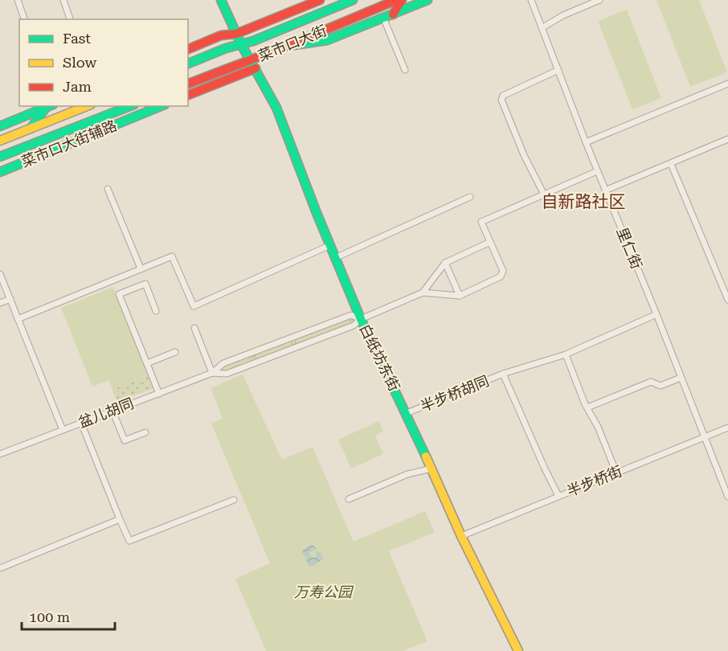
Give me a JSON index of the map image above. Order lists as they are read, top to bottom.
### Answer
{
  "streets": {
    "street": [
      "菜市口大街",
      "菜市口大街辅路",
      "里仁街",
      "白纸坊东街",
      "半步桥胡同",
      "盆儿胡同",
      "半步桥街"
    ]
  },
  "crossings": [
    ["菜市口大街", "白纸坊东街"],
    ["里仁街", "半步桥胡同"],
    ["里仁街", "半步桥街"],
    ["白纸坊东街", "半步桥胡同"],
    ["白纸坊东街", "盆儿胡同"],
    ["白纸坊东街", "半步桥街"]
  ],
  "districts": ["自新路社区"],
  "parks": ["万寿公园"],
  "legend": ["Fast", "Slow", "Jam"],
  "scale_bar": "100 m"
}
